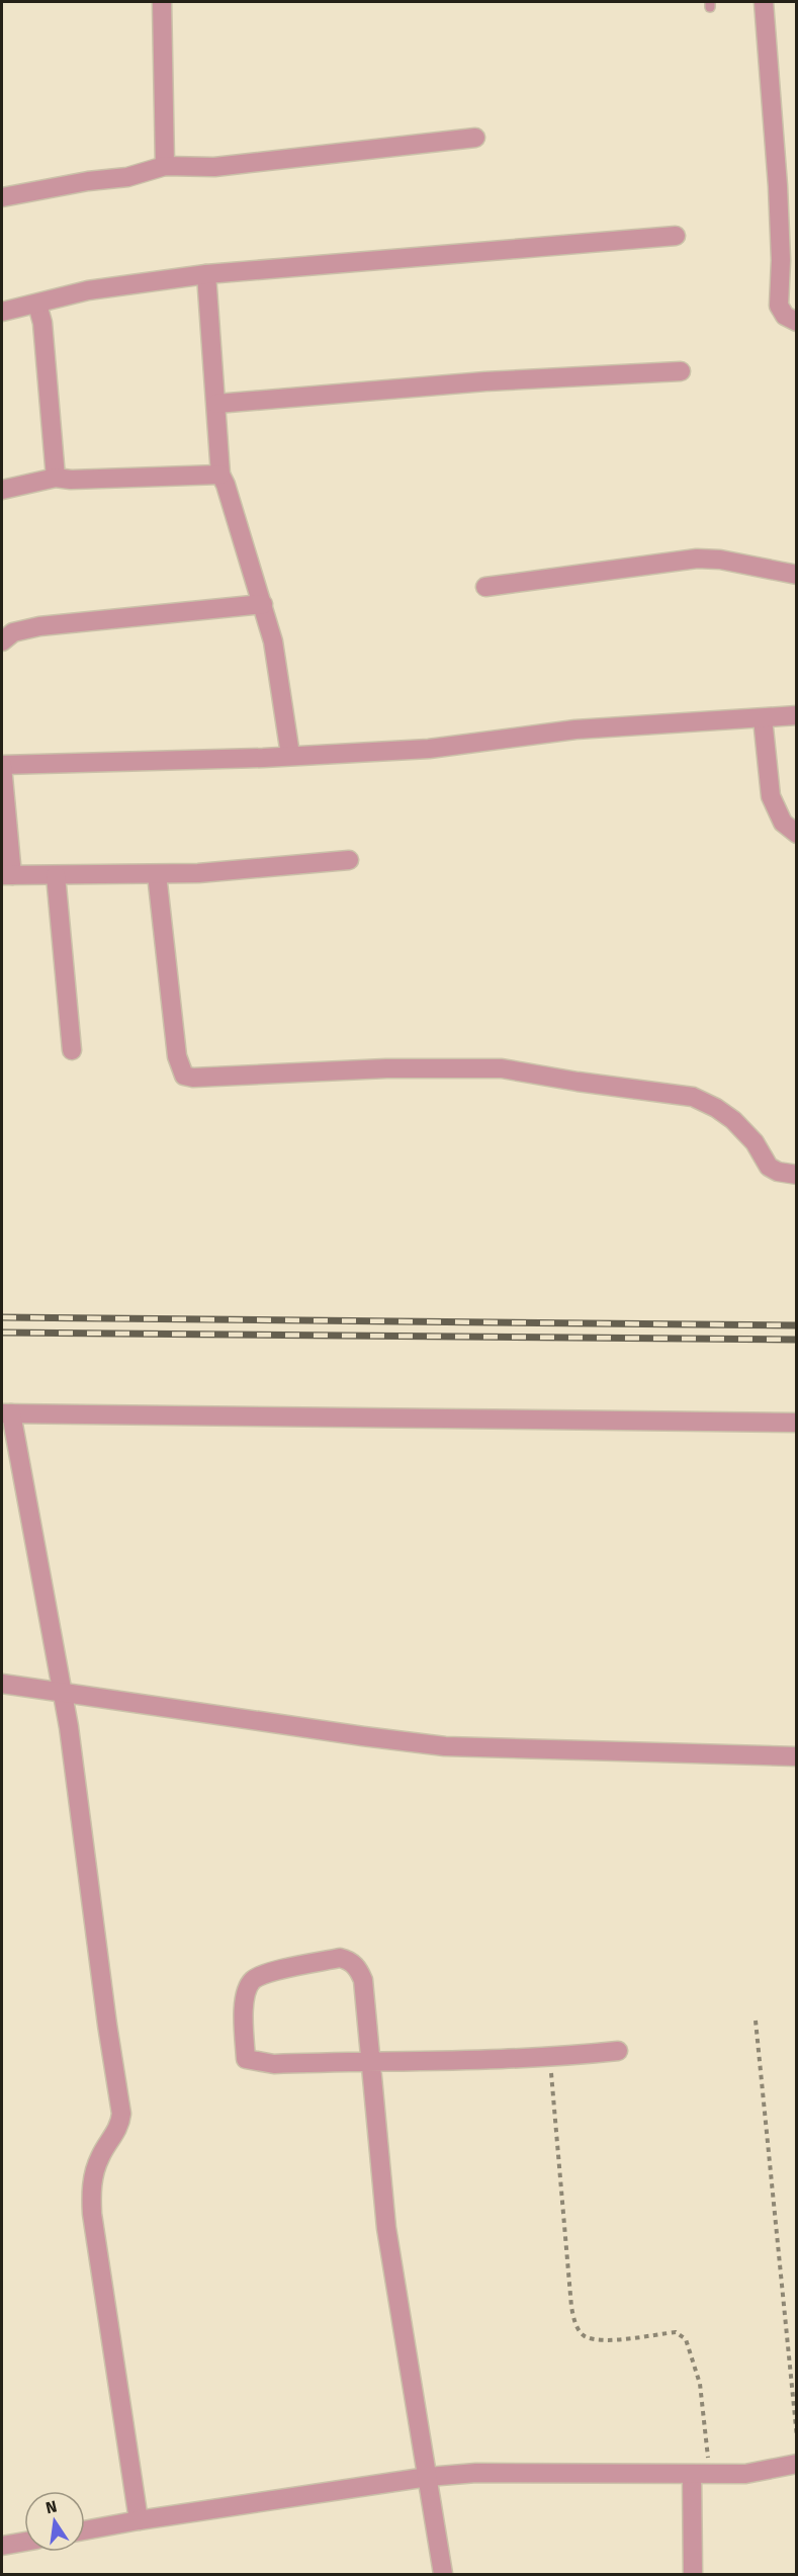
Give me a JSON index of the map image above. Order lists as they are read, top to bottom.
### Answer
{
  "north": "top"
}
